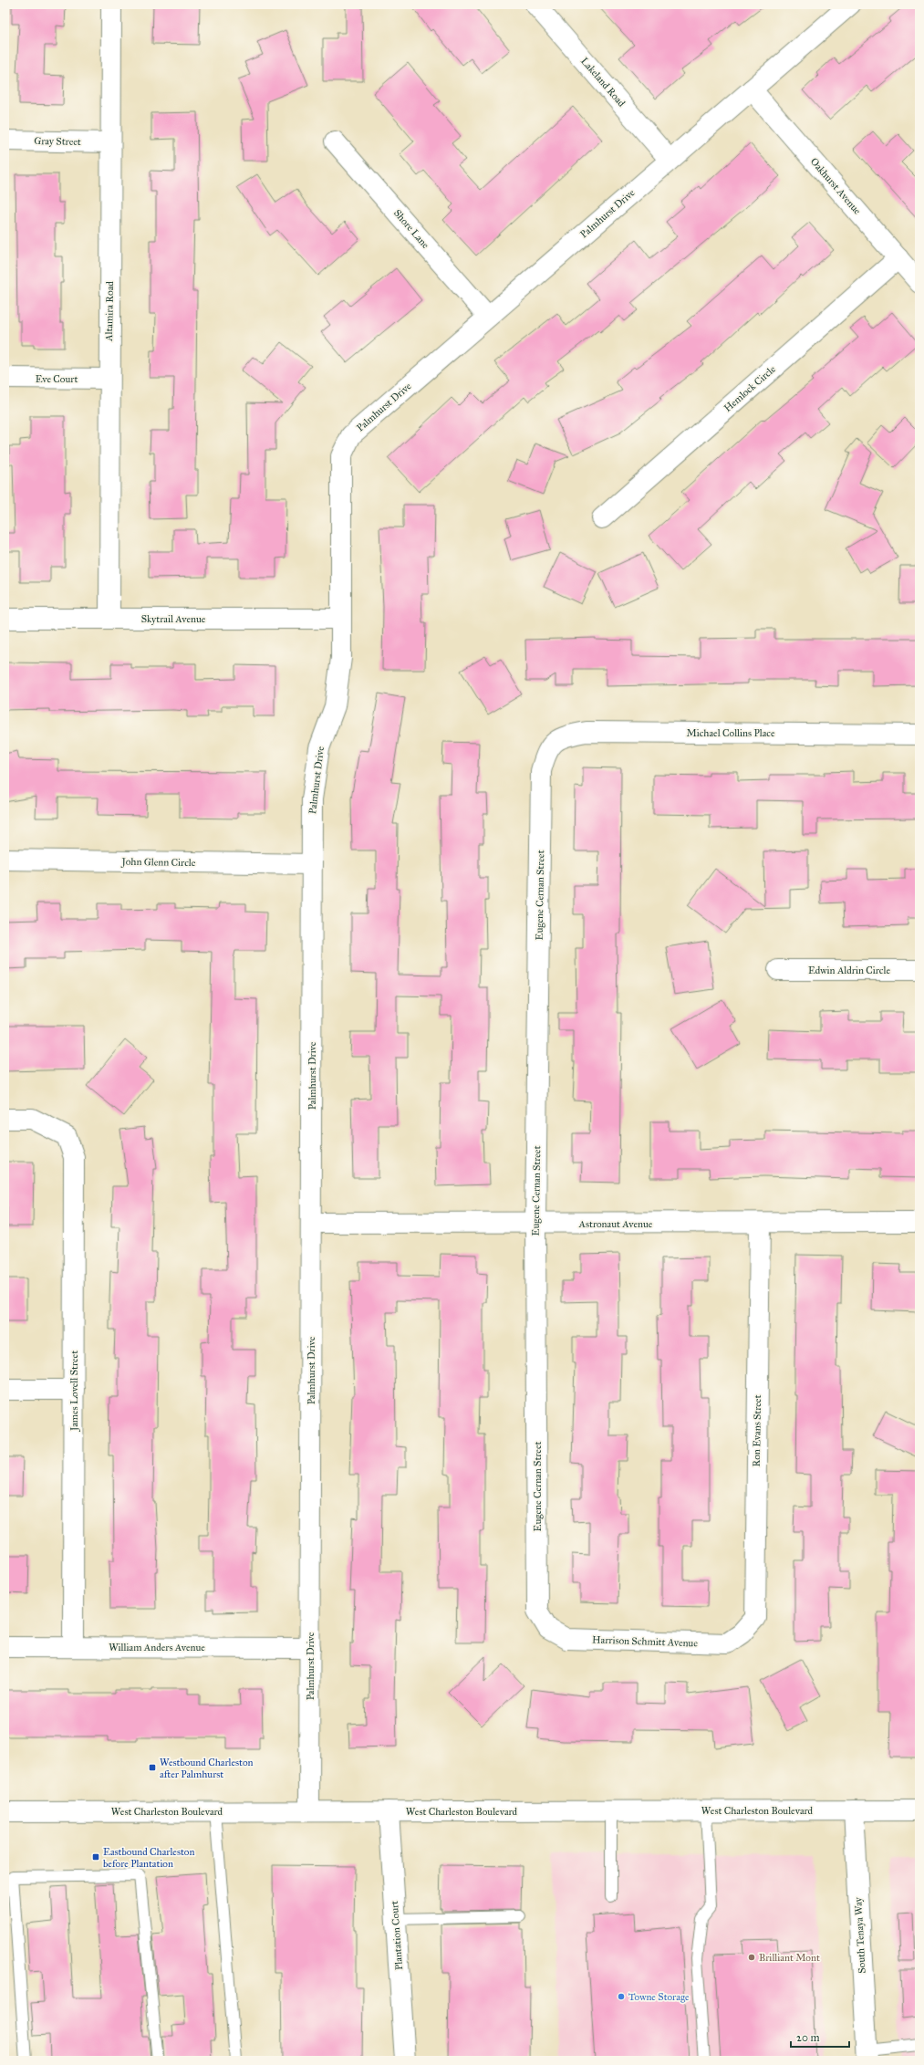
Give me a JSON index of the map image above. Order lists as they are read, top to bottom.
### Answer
{
  "streets": {
    "street": [
      "Lakeland Road",
      "Gray Street",
      "Oakhurst Avenue",
      "Palmhurst Drive",
      "Shore Lane",
      "Altamira Road",
      "Eve Court",
      "Hemlock Circle",
      "Skytrail Avenue",
      "Michael Collins Place",
      "John Glenn Circle",
      "Eugene Cernan Street",
      "Edwin Aldrin Circle",
      "Astronaut Avenue",
      "James Lovell Street",
      "Ron Evans Street",
      "Harrison Schmitt Avenue",
      "William Anders Avenue",
      "West Charleston Boulevard",
      "Plantation Court",
      "South Tenaya Way"
    ]
  },
  "crossings": [
    ["Lakeland Road", "Palmhurst Drive"],
    ["Gray Street", "Altamira Road"],
    ["Oakhurst Avenue", "Palmhurst Drive"],
    ["Oakhurst Avenue", "Hemlock Circle"],
    ["Palmhurst Drive", "Shore Lane"],
    ["Palmhurst Drive", "Skytrail Avenue"],
    ["Palmhurst Drive", "John Glenn Circle"],
    ["Palmhurst Drive", "Astronaut Avenue"],
    ["Palmhurst Drive", "William Anders Avenue"],
    ["Palmhurst Drive", "West Charleston Boulevard"],
    ["Altamira Road", "Eve Court"],
    ["Altamira Road", "Skytrail Avenue"],
    ["Michael Collins Place", "Eugene Cernan Street"],
    ["Eugene Cernan Street", "Astronaut Avenue"],
    ["Eugene Cernan Street", "Harrison Schmitt Avenue"],
    ["Astronaut Avenue", "Ron Evans Street"],
    ["James Lovell Street", "William Anders Avenue"],
    ["Ron Evans Street", "Harrison Schmitt Avenue"],
    ["West Charleston Boulevard", "Plantation Court"],
    ["West Charleston Boulevard", "South Tenaya Way"]
  ],
  "places": {
    "transit": ["Westbound Charleston after Palmhurst", "Eastbound Charleston before Plantation"],
    "other": ["Brilliant Mont", "Towne Storage"]
  },
  "scale_bar": "20 m"
}
